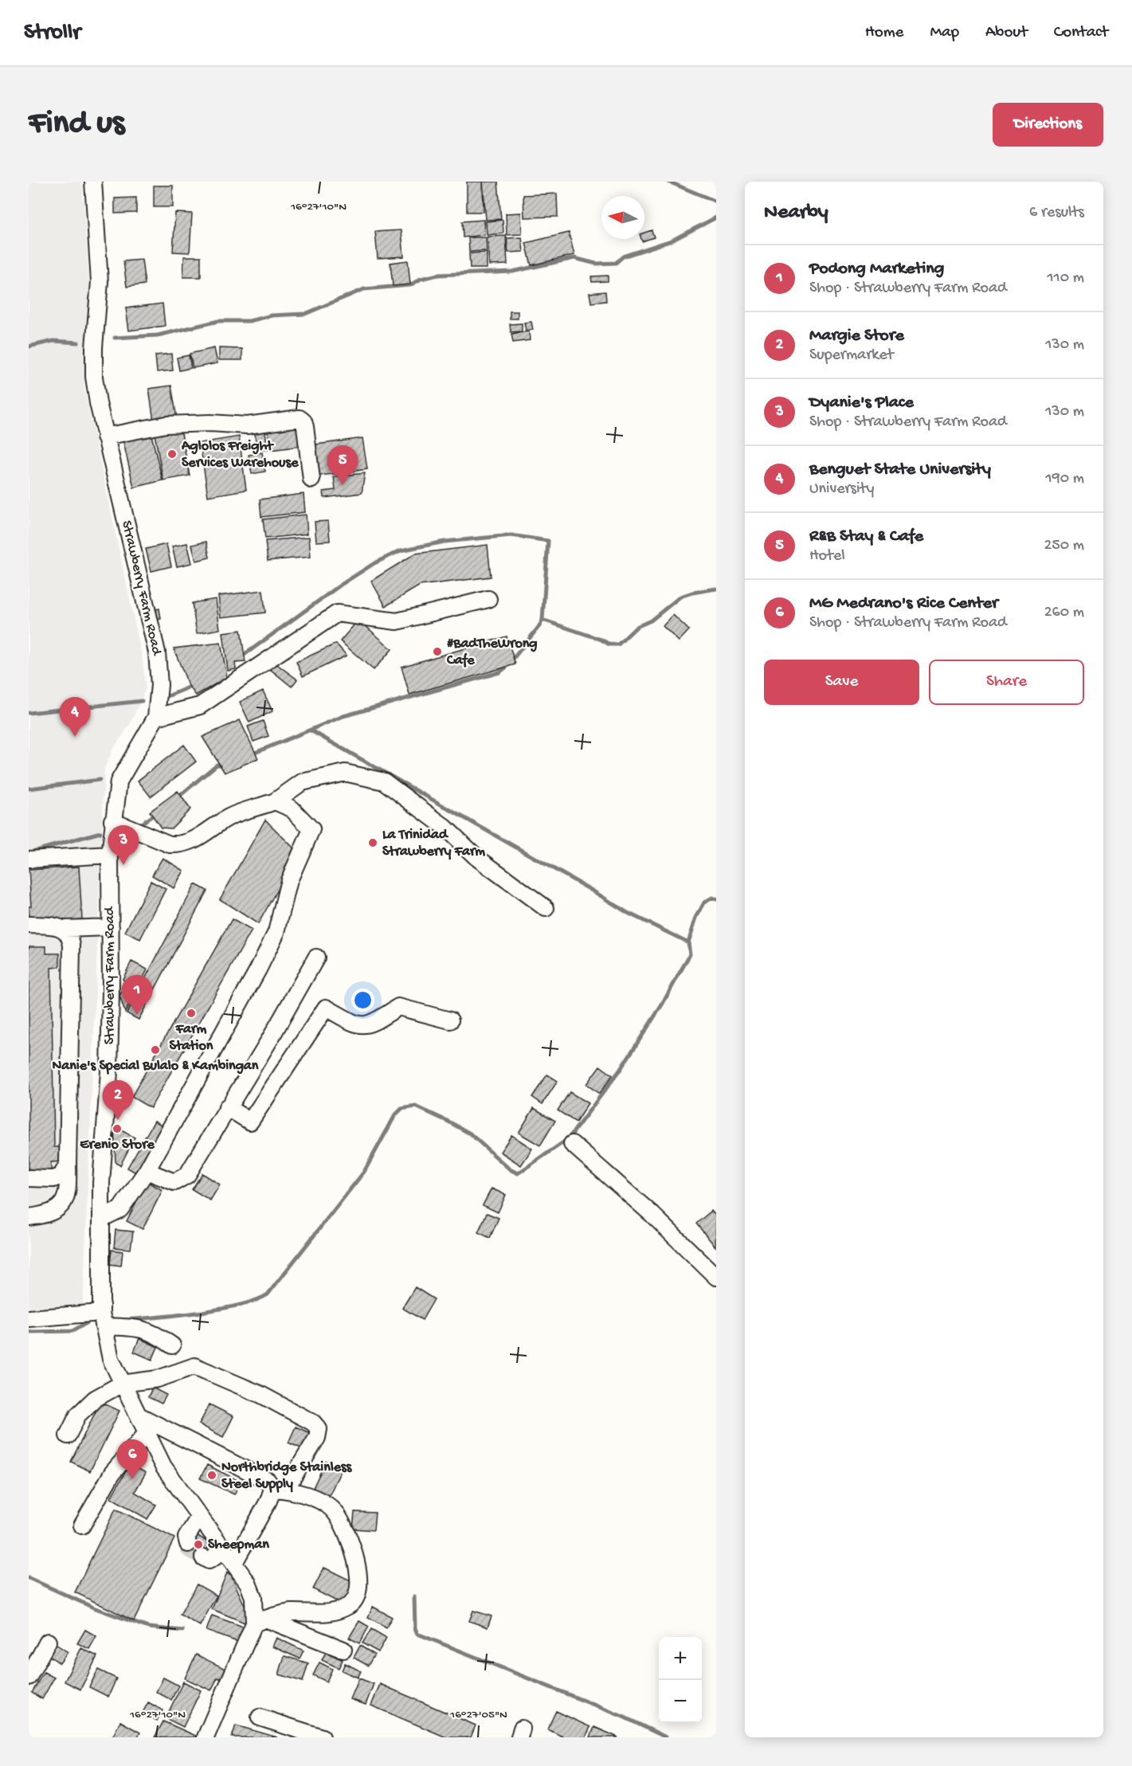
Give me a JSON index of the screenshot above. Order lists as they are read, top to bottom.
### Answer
{
  "streets": {
    "street": ["Strawberry Farm Road"]
  },
  "places": [
    "Aglolos Freight Services Warehouse",
    "#BadTheWrong Cafe",
    "La Trinidad Strawberry Farm",
    "Farm Station",
    "Nanie's Special Bulalo & Kambingan",
    "Erenio Store",
    "Northbridge Stainless Steel Supply",
    "Sheepman"
  ],
  "north": "left",
  "page": {
    "header": "Strollr",
    "nav": [
      "Home",
      "Map",
      "About",
      "Contact"
    ],
    "buttons": [
      "Directions",
      ["Save", "Share"]
    ],
    "title": "Find us",
    "heading": ["Nearby", "6 results"],
    "list": [
      {
        "mark": "1",
        "name": "Podong Marketing",
        "note": "Shop · Strawberry Farm Road",
        "value": "110 m"
      },
      {
        "mark": "2",
        "name": "Margie Store",
        "note": "Supermarket",
        "value": "130 m"
      },
      {
        "mark": "3",
        "name": "Dyanie's Place",
        "note": "Shop · Strawberry Farm Road",
        "value": "130 m"
      },
      {
        "mark": "4",
        "name": "Benguet State University",
        "note": "University",
        "value": "190 m"
      },
      {
        "mark": "5",
        "name": "R&B Stay & Cafe",
        "note": "Hotel",
        "value": "250 m"
      },
      {
        "mark": "6",
        "name": "MG Medrano's Rice Center",
        "note": "Shop · Strawberry Farm Road",
        "value": "260 m"
      }
    ],
    "pins": [
      "5",
      "4",
      "3",
      "1",
      "2",
      "6"
    ],
    "map_buttons": ["+", "−"]
  },
  "coordinates": ["16°27'10\"N", "16°27'05\"N"]
}
